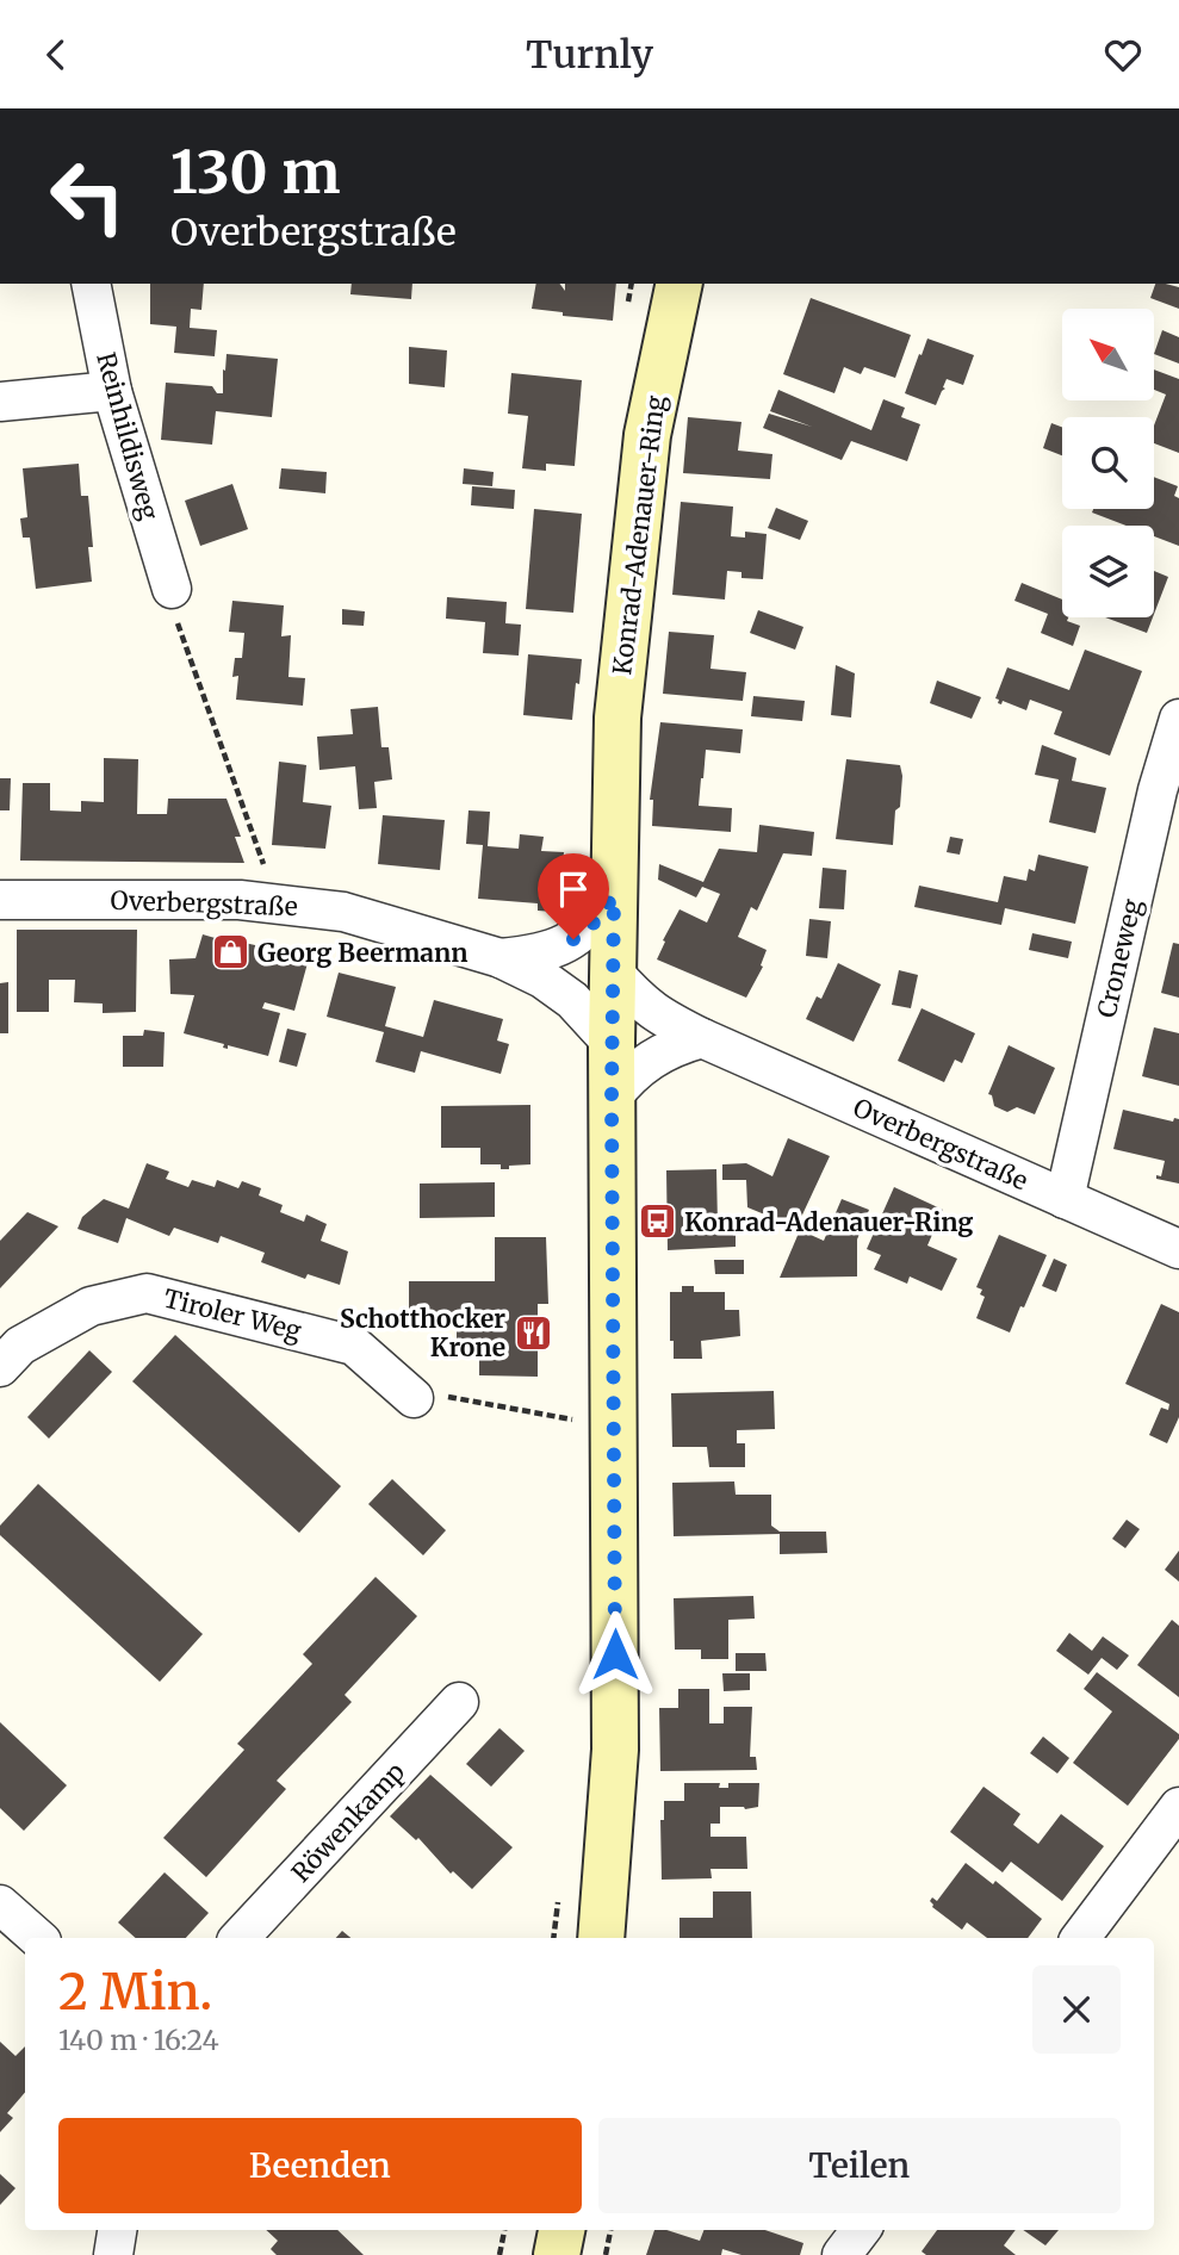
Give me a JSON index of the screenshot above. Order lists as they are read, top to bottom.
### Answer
{
  "streets": {
    "main road": ["Konrad-Adenauer-Ring"],
    "street": [
      "Reinhildisweg",
      "Overbergstraße",
      "Croneweg",
      "Tiroler Weg",
      "Röwenkamp"
    ]
  },
  "crossings": [
    ["Konrad-Adenauer-Ring", "Overbergstraße"],
    ["Overbergstraße", "Croneweg"]
  ],
  "places": {
    "shop": ["Georg Beermann"],
    "bus stop": ["Konrad-Adenauer-Ring"],
    "restaurant": ["Schotthocker Krone"]
  },
  "north": "top left",
  "page": {
    "header": "Turnly",
    "turn": ["130 m", "Overbergstraße"],
    "heading": ["2 Min.", "140 m · 16:24"],
    "buttons": ["Beenden", "Teilen"]
  }
}
